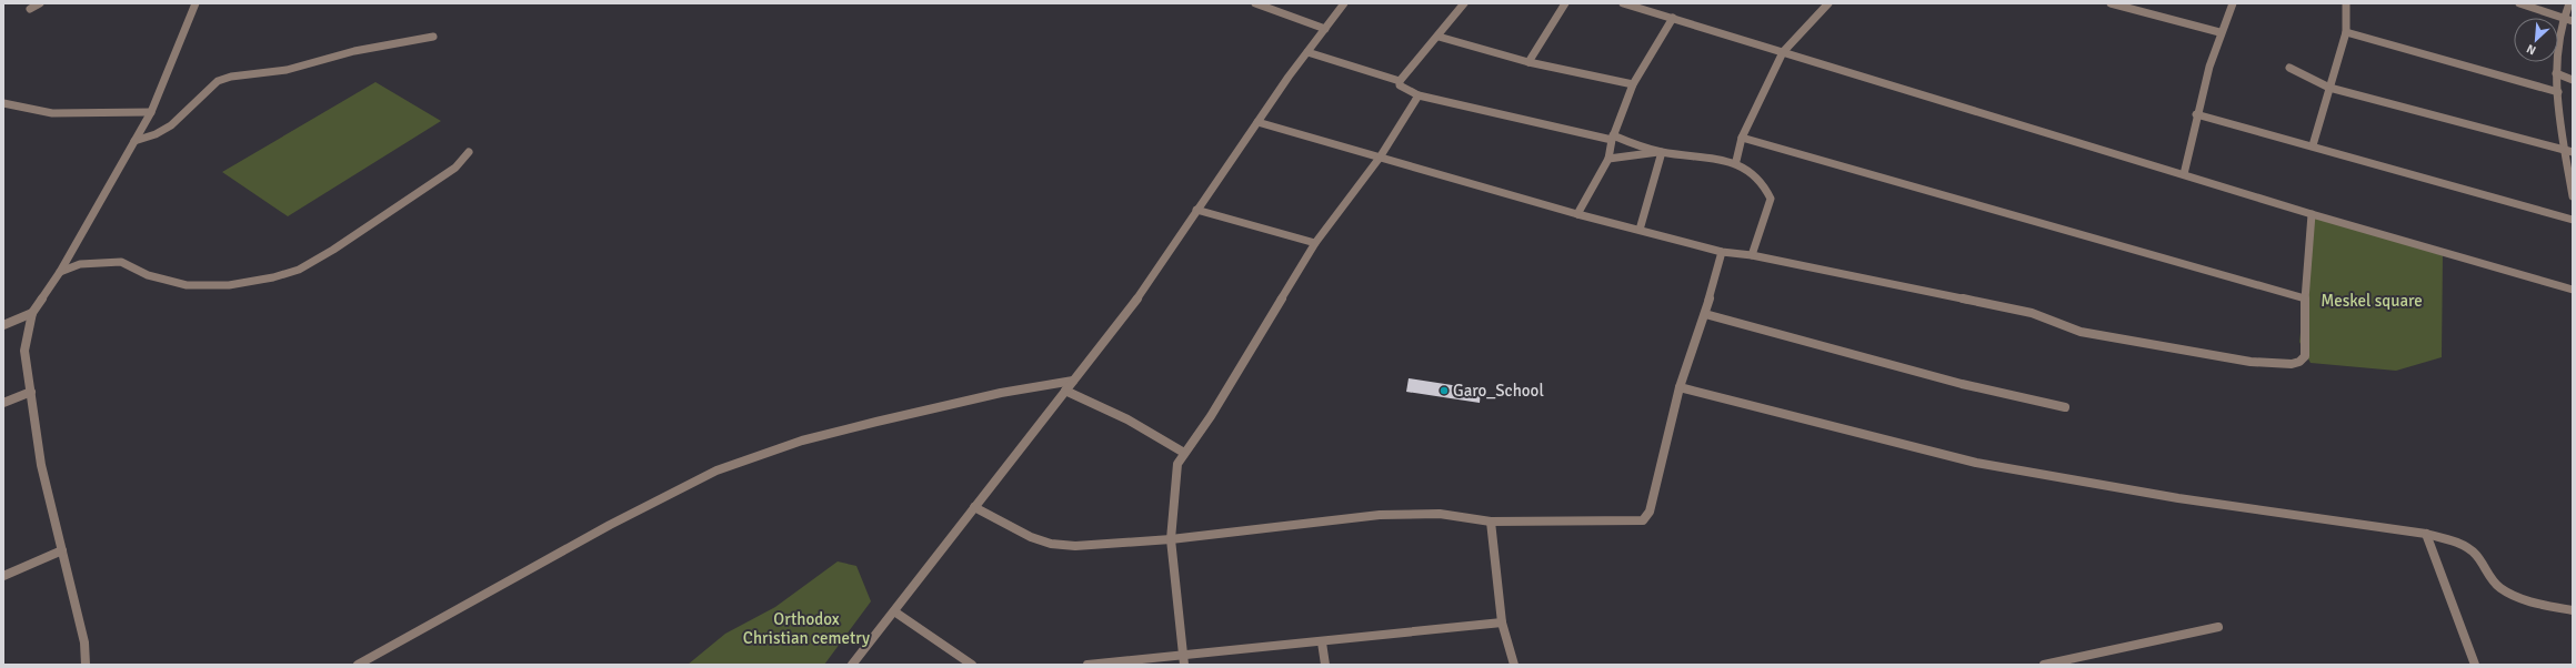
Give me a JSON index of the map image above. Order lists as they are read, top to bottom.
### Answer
{
  "parks": ["Meskel square", "Orthodox Christian cemetry"],
  "places": ["Garo_School"],
  "north": "bottom left"
}
